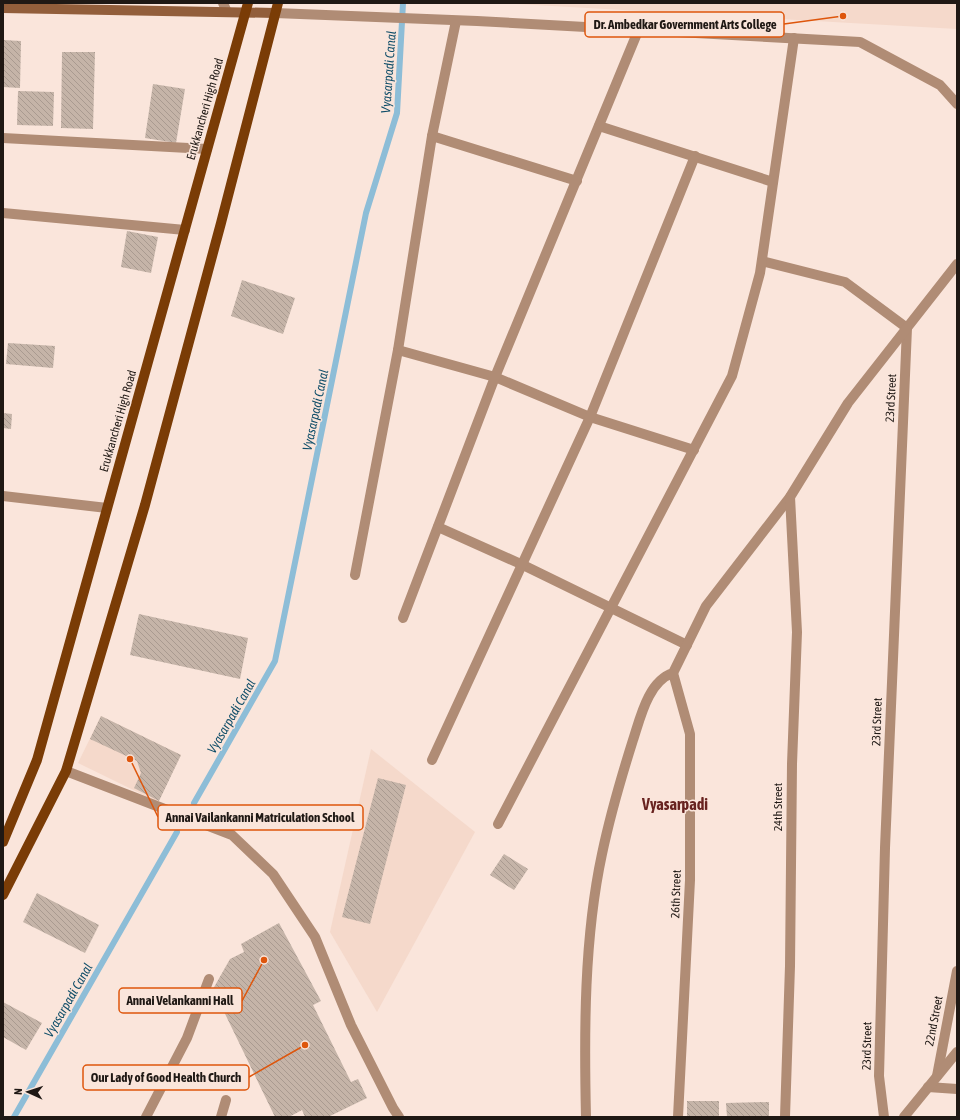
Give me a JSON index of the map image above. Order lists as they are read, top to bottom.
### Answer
{
  "streets": {
    "main road": ["Erukkancheri High Road"],
    "street": [
      "23rd Street",
      "24th Street",
      "26th Street",
      "22nd Street"
    ]
  },
  "districts": ["Vyasarpadi"],
  "water": ["Vyasarpadi Canal"],
  "places": [
    "Dr. Ambedkar Government Arts College",
    "Annai Vailankanni Matriculation School",
    "Annai Velankanni Hall",
    "Our Lady of Good Health Church"
  ],
  "north": "left"
}
